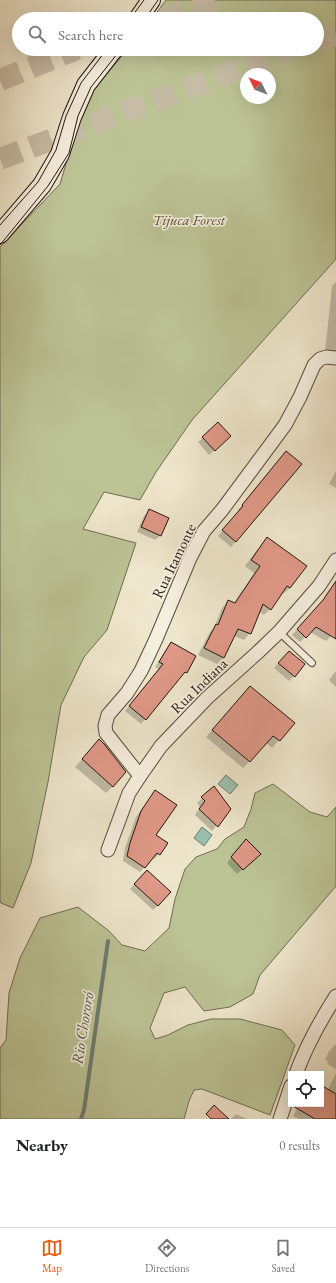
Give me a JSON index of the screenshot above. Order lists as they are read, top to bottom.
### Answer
{
  "streets": {
    "street": ["Rua Itamonte", "Rua Indiana"]
  },
  "crossings": [
    ["Rua Itamonte", "Rua Indiana"]
  ],
  "water": ["Rio Chororó"],
  "parks": ["Tijuca Forest"],
  "north": "top left",
  "page": {
    "search": "Search here",
    "heading": ["Nearby", "0 results"],
    "nav": ["Map", "Directions", "Saved"]
  }
}
